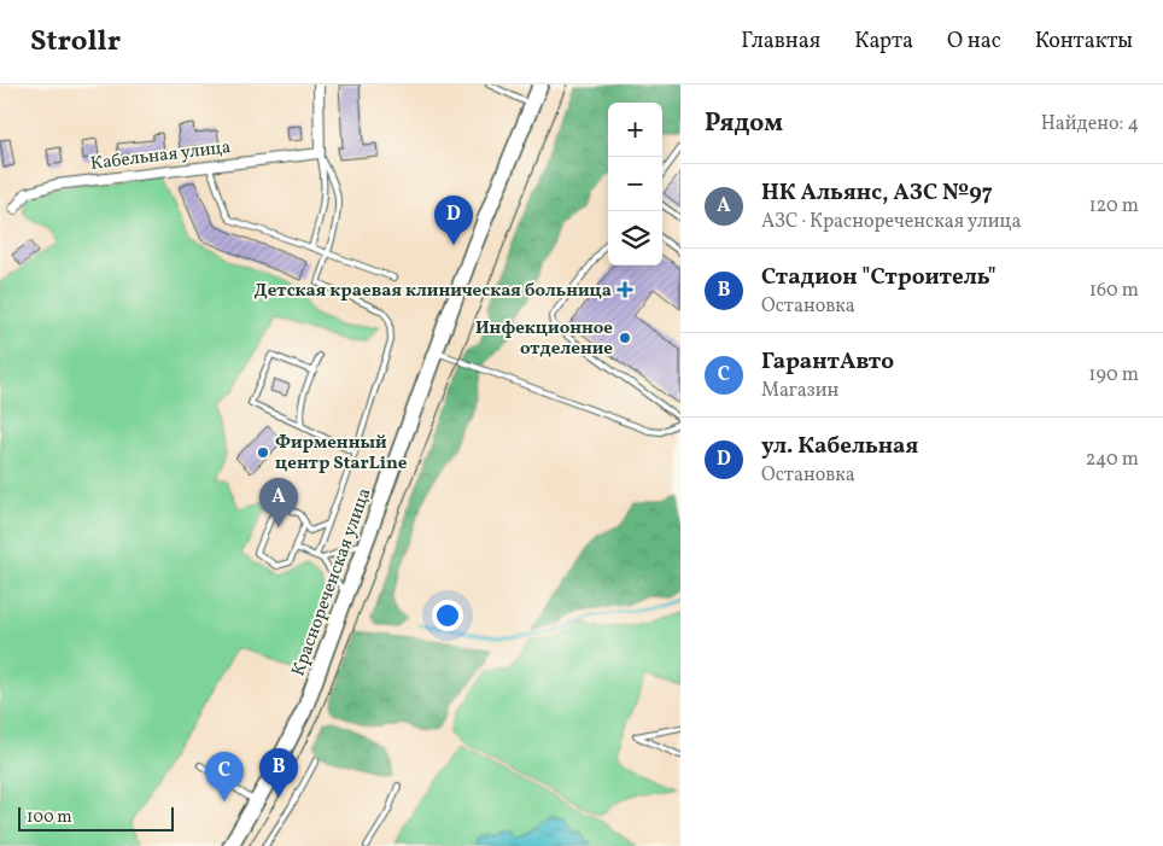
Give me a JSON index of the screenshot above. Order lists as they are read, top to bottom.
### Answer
{
  "streets": {
    "main road": ["Краснореченская улица"],
    "street": ["Кабельная улица"]
  },
  "places": {
    "health": ["Детская краевая клиническая больница"],
    "other": ["Инфекционное отделение", "Фирменный центр StarLine"]
  },
  "scale_bar": "100 m",
  "page": {
    "header": "Strollr",
    "nav": [
      "Главная",
      "Карта",
      "О нас",
      "Контакты"
    ],
    "heading": ["Рядом", "Найдено: 4"],
    "map_buttons": ["+", "−"],
    "list": [
      {
        "mark": "A",
        "name": "НК Альянс, АЗС №97",
        "note": "АЗС · Краснореченская улица",
        "value": "120 m"
      },
      {
        "mark": "B",
        "name": "Стадион \"Строитель\"",
        "note": "Остановка",
        "value": "160 m"
      },
      {
        "mark": "C",
        "name": "ГарантАвто",
        "note": "Магазин",
        "value": "190 m"
      },
      {
        "mark": "D",
        "name": "ул. Кабельная",
        "note": "Остановка",
        "value": "240 m"
      }
    ],
    "pins": [
      "D",
      "A",
      "B",
      "C"
    ],
    "scale": "100 m"
  }
}
